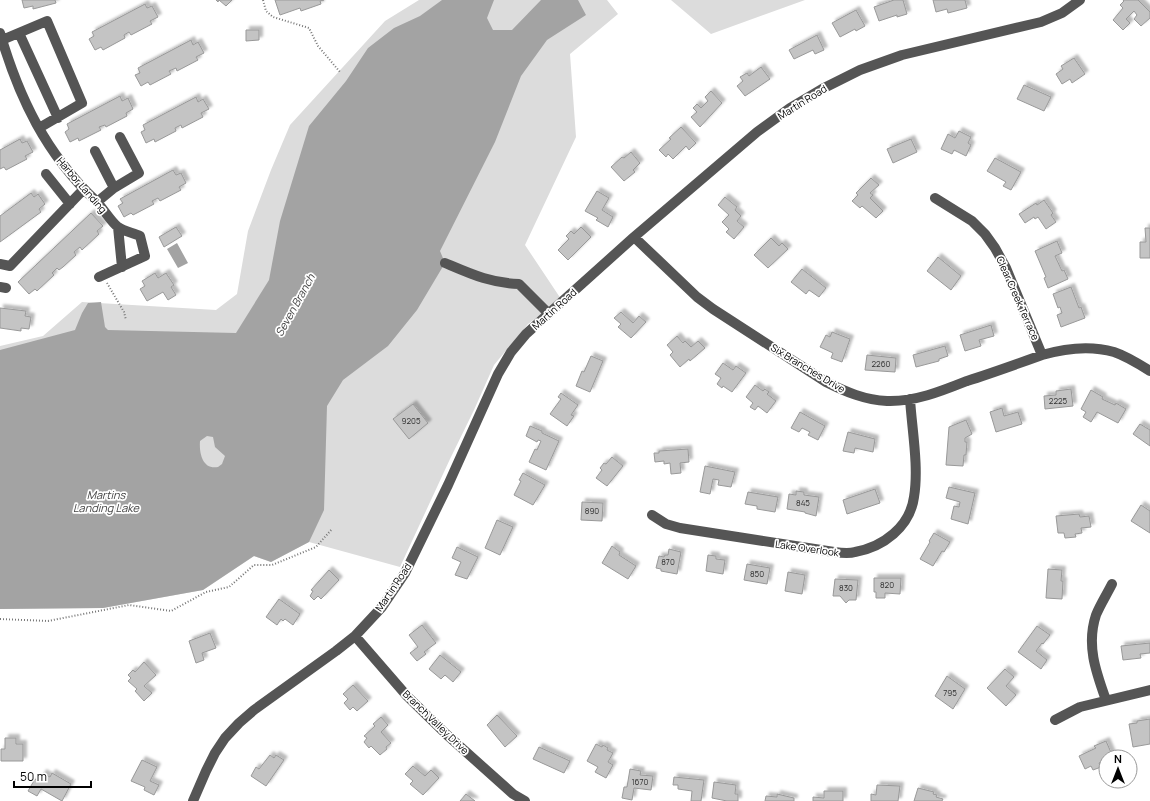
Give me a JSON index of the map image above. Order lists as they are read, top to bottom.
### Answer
{
  "streets": {
    "street": [
      "Martin Road",
      "Harbor Landing",
      "Clear Creek Terrace",
      "Six Branches Drive",
      "Lake Overlook",
      "Branch Valley Drive"
    ]
  },
  "crossings": [
    ["Martin Road", "Six Branches Drive"],
    ["Martin Road", "Branch Valley Drive"],
    ["Clear Creek Terrace", "Six Branches Drive"],
    ["Six Branches Drive", "Lake Overlook"]
  ],
  "water": ["Seven Branch", "Martins Landing Lake"],
  "house_numbers": [
    "2260",
    "2225",
    "9205",
    "845",
    "890",
    "870",
    "850",
    "820",
    "830",
    "795",
    "1670"
  ],
  "scale_bar": "50 m",
  "north": "top"
}
